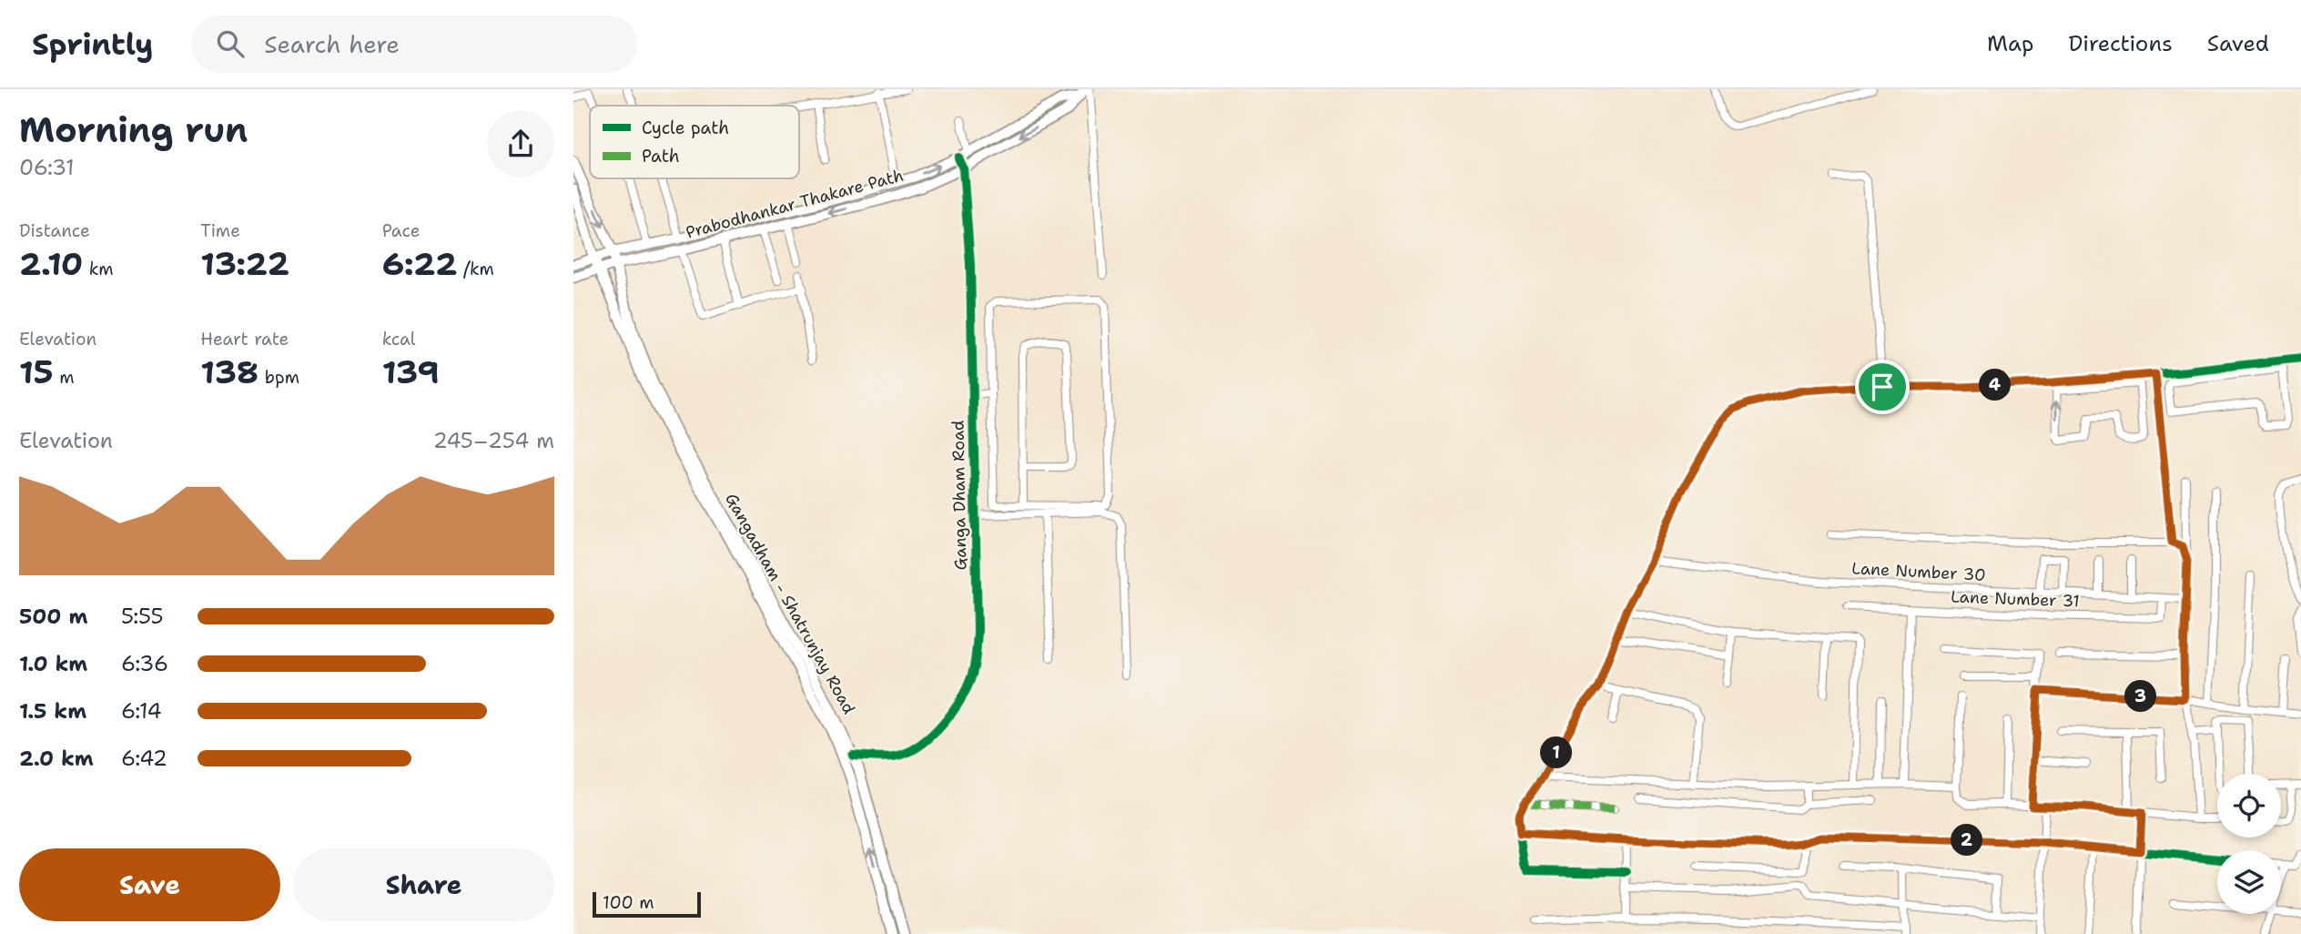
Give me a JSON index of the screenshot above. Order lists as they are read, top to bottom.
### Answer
{
  "streets": {
    "main road": ["Prabodhankar Thakare Path", "Gangadham - Shatrunjay Road"],
    "street": ["Ganga Dham Road", "Lane Number 30", "Lane Number 31"]
  },
  "crossings": [
    ["Prabodhankar Thakare Path", "Ganga Dham Road"],
    ["Prabodhankar Thakare Path", "Gangadham - Shatrunjay Road"],
    ["Ganga Dham Road", "Gangadham - Shatrunjay Road"],
    ["Lane Number 30", "Lane Number 31"]
  ],
  "legend": ["Cycle path", "Path"],
  "scale_bar": "100 m",
  "page": {
    "header": "Sprintly",
    "search": "Search here",
    "nav": ["Map", "Directions", "Saved"],
    "heading": ["Morning run", "06:31"],
    "stats": [
      ["Distance", "2.10 km"],
      ["Time", "13:22"],
      ["Pace", "6:22 /km"],
      ["Elevation", "15 m"],
      ["Heart rate", "138 bpm"],
      ["kcal", "139"]
    ],
    "pins": [
      "4",
      "3",
      "1",
      "2"
    ],
    "chart": ["Elevation", "245–254 m"],
    "list": [
      {
        "name": "500 m",
        "note": "5:55"
      },
      {
        "name": "1.0 km",
        "note": "6:36"
      },
      {
        "name": "1.5 km",
        "note": "6:14"
      },
      {
        "name": "2.0 km",
        "note": "6:42"
      }
    ],
    "buttons": ["Save", "Share"],
    "scale": "100 m"
  }
}
